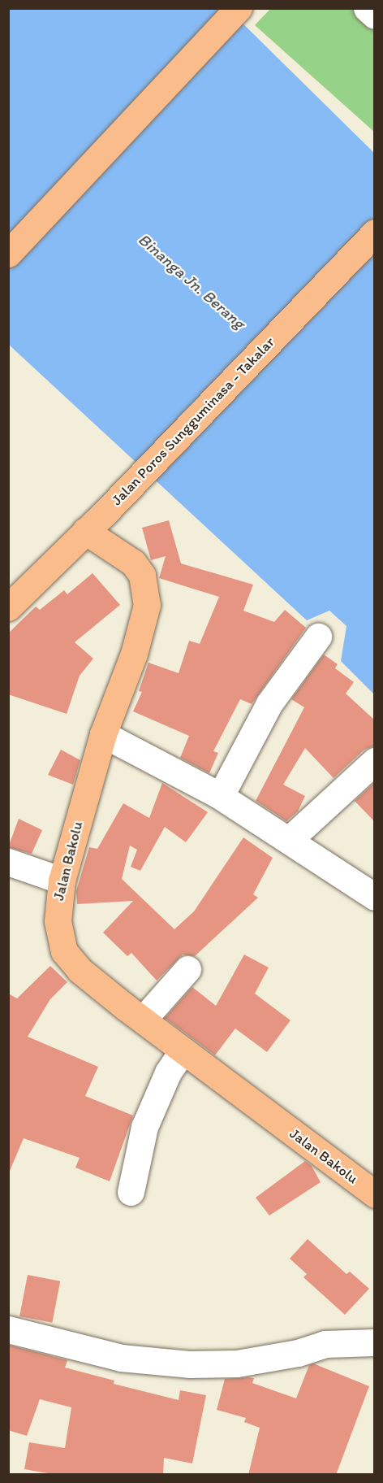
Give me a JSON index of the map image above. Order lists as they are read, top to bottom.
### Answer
{
  "streets": {
    "main road": ["Jalan Poros Sungguminasa - Takalar", "Jalan Bakolu"]
  },
  "crossings": [
    ["Jalan Poros Sungguminasa - Takalar", "Jalan Bakolu"]
  ],
  "water": ["Binanga Jn. Berang"]
}
